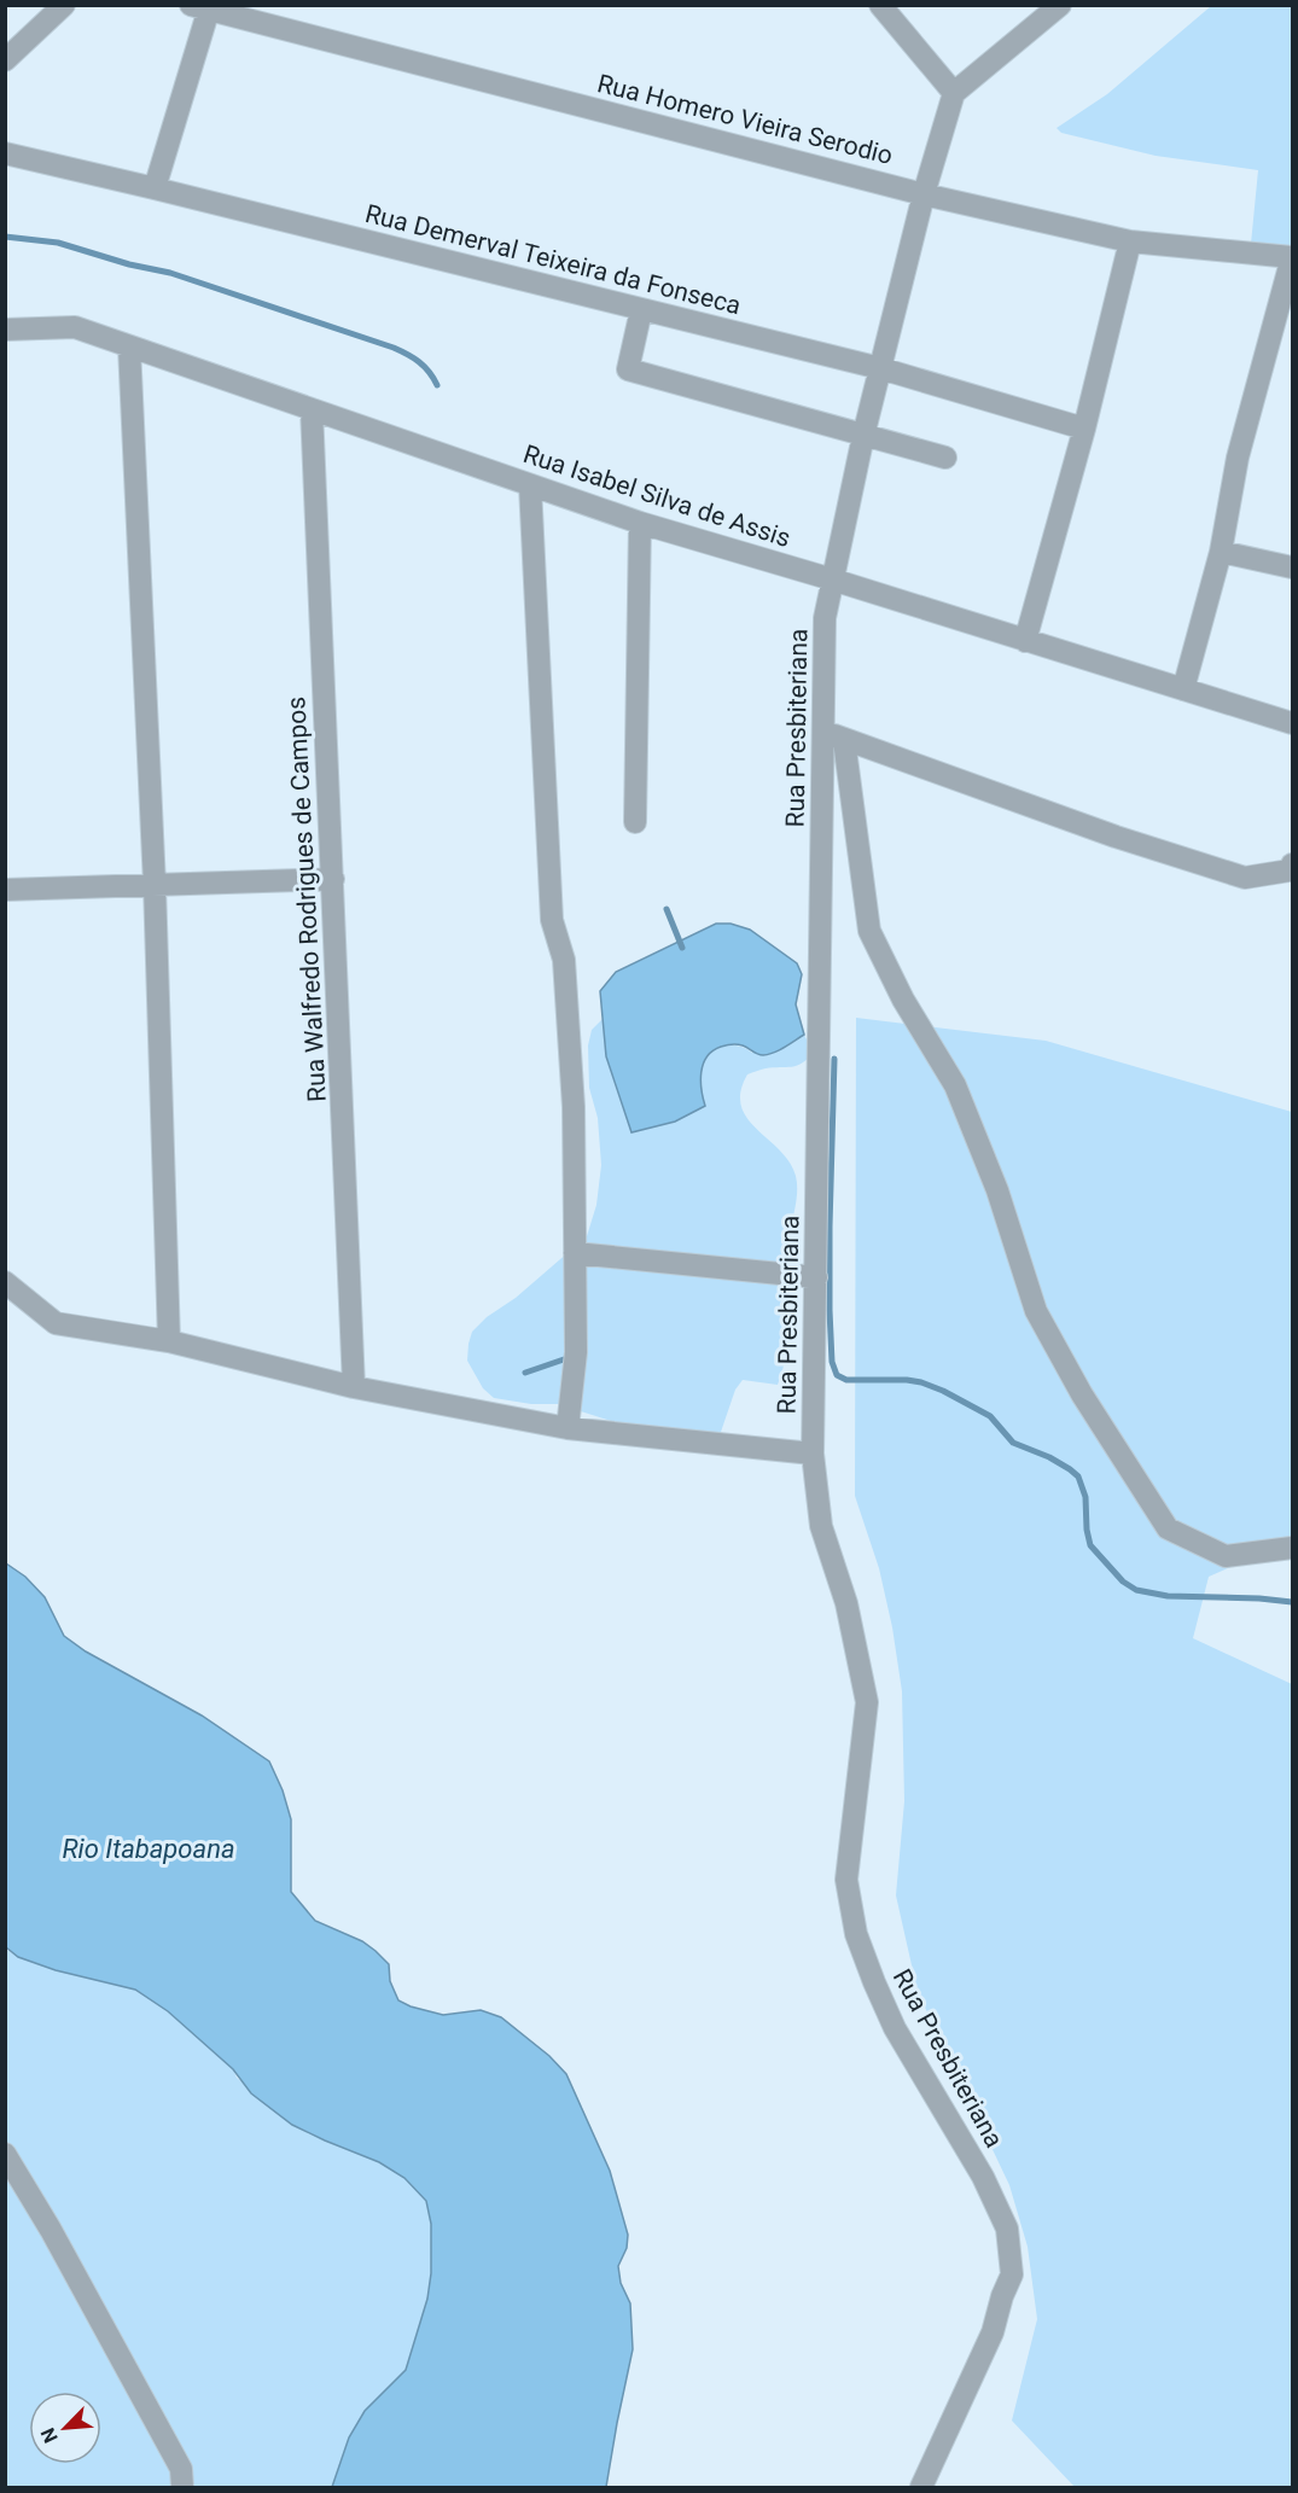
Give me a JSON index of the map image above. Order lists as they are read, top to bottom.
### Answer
{
  "streets": {
    "street": [
      "Rua Homero Vieira Serodio",
      "Rua Demerval Teixeira da Fonseca",
      "Rua Isabel Silva de Assis",
      "Rua Presbiteriana",
      "Rua Walfredo Rodrigues de Campos"
    ]
  },
  "crossings": [
    ["Rua Homero Vieira Serodio", "Rua Presbiteriana"],
    ["Rua Demerval Teixeira da Fonseca", "Rua Presbiteriana"],
    ["Rua Isabel Silva de Assis", "Rua Presbiteriana"],
    ["Rua Isabel Silva de Assis", "Rua Walfredo Rodrigues de Campos"]
  ],
  "water": ["Rio Itabapoana"],
  "north": "bottom left"
}
